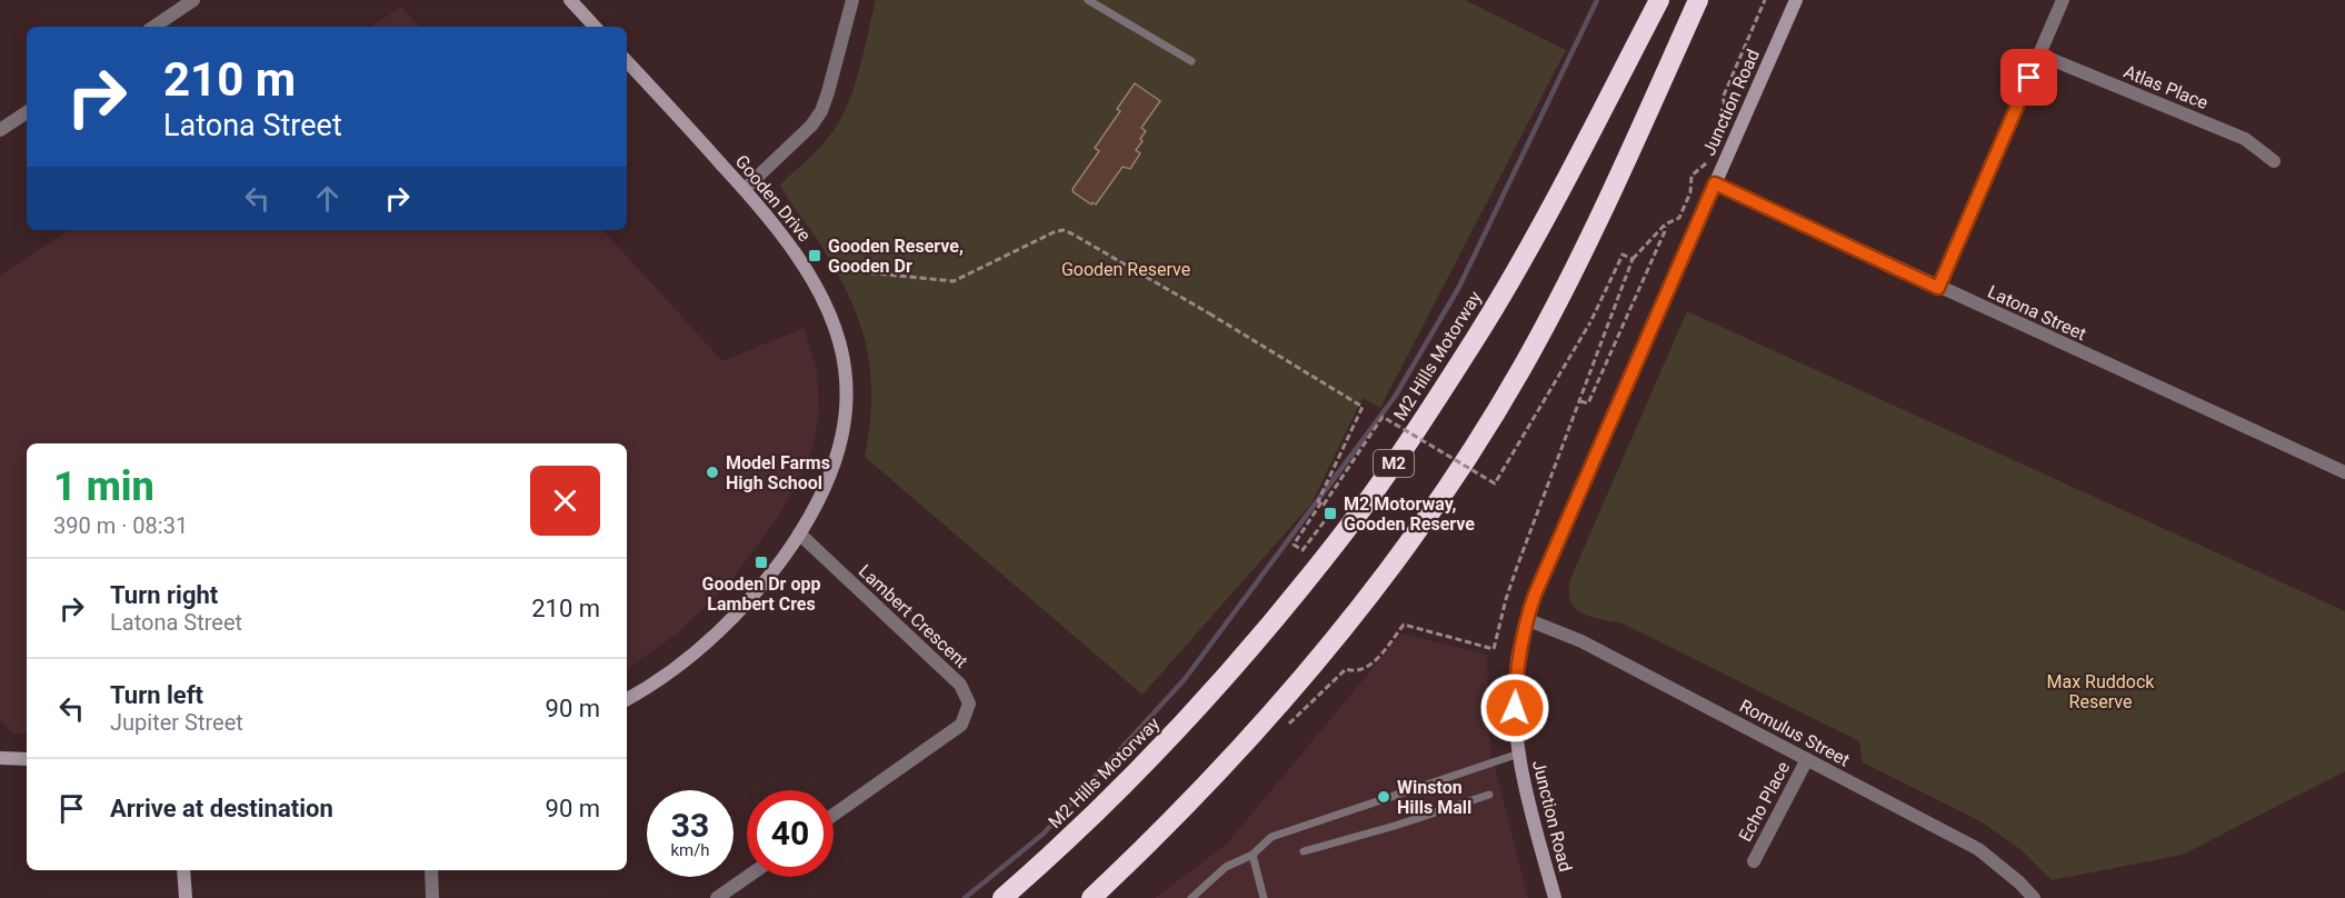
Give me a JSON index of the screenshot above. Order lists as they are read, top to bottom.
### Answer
{
  "streets": {
    "highway": ["M2 Hills Motorway", "M2"],
    "street": [
      "Atlas Place",
      "Junction Road",
      "Gooden Drive",
      "Latona Street",
      "Lambert Crescent",
      "Romulus Street",
      "Echo Place"
    ]
  },
  "crossings": [
    ["Junction Road", "Latona Street"],
    ["Junction Road", "Romulus Street"],
    ["Gooden Drive", "Lambert Crescent"],
    ["Romulus Street", "Echo Place"]
  ],
  "parks": ["Gooden Reserve", "Max Ruddock Reserve"],
  "places": {
    "transit": ["Gooden Reserve, Gooden Dr", "M2 Motorway, Gooden Reserve", "Gooden Dr opp Lambert Cres"],
    "other": ["Model Farms High School", "Winston Hills Mall"]
  },
  "page": {
    "turn": ["210 m", "Latona Street"],
    "heading": ["1 min", "390 m · 08:31"],
    "list": [
      {
        "name": "Turn right",
        "note": "Latona Street",
        "value": "210 m"
      },
      {
        "name": "Turn left",
        "note": "Jupiter Street",
        "value": "90 m"
      },
      {
        "name": "Arrive at destination",
        "value": "90 m"
      }
    ],
    "speed": "33 km/h",
    "limit": "40"
  }
}
